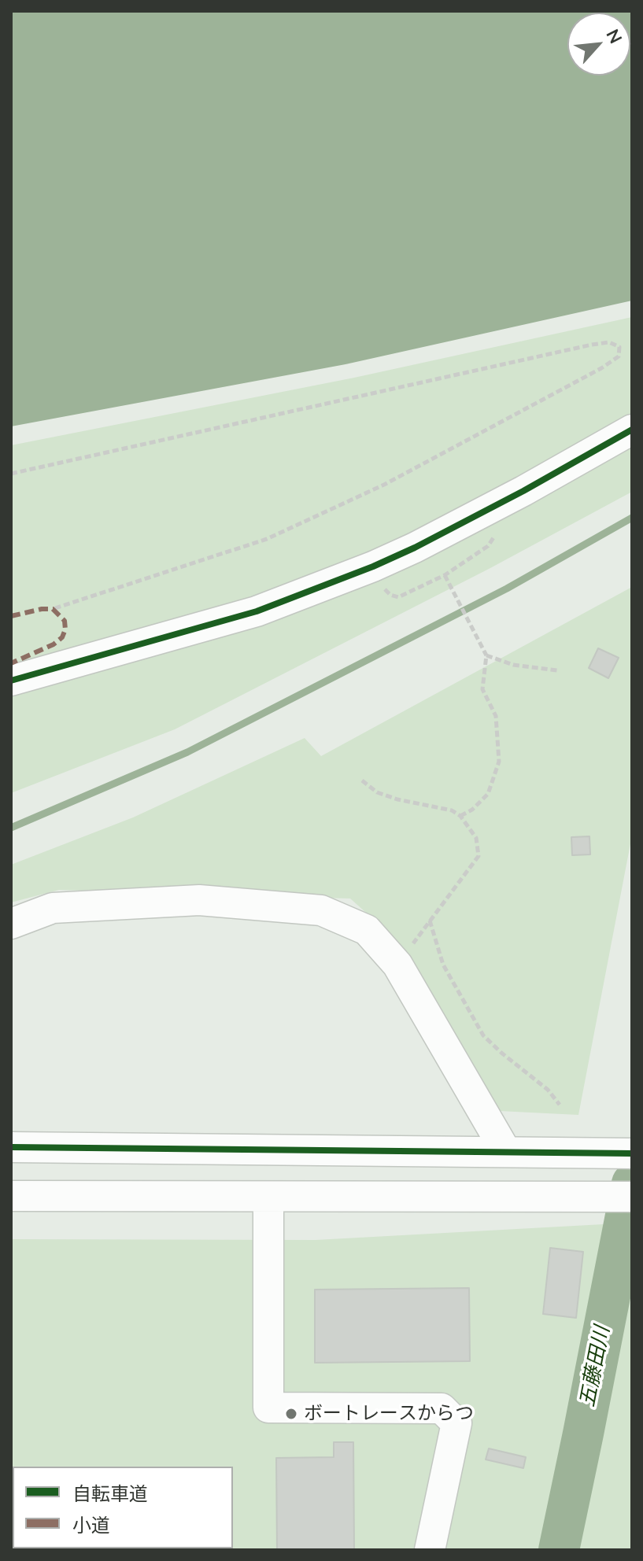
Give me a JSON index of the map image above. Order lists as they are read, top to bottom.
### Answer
{
  "water": ["五藤田川"],
  "places": ["ボートレースからつ"],
  "legend": ["自転車道", "小道"],
  "north": "top right"
}
